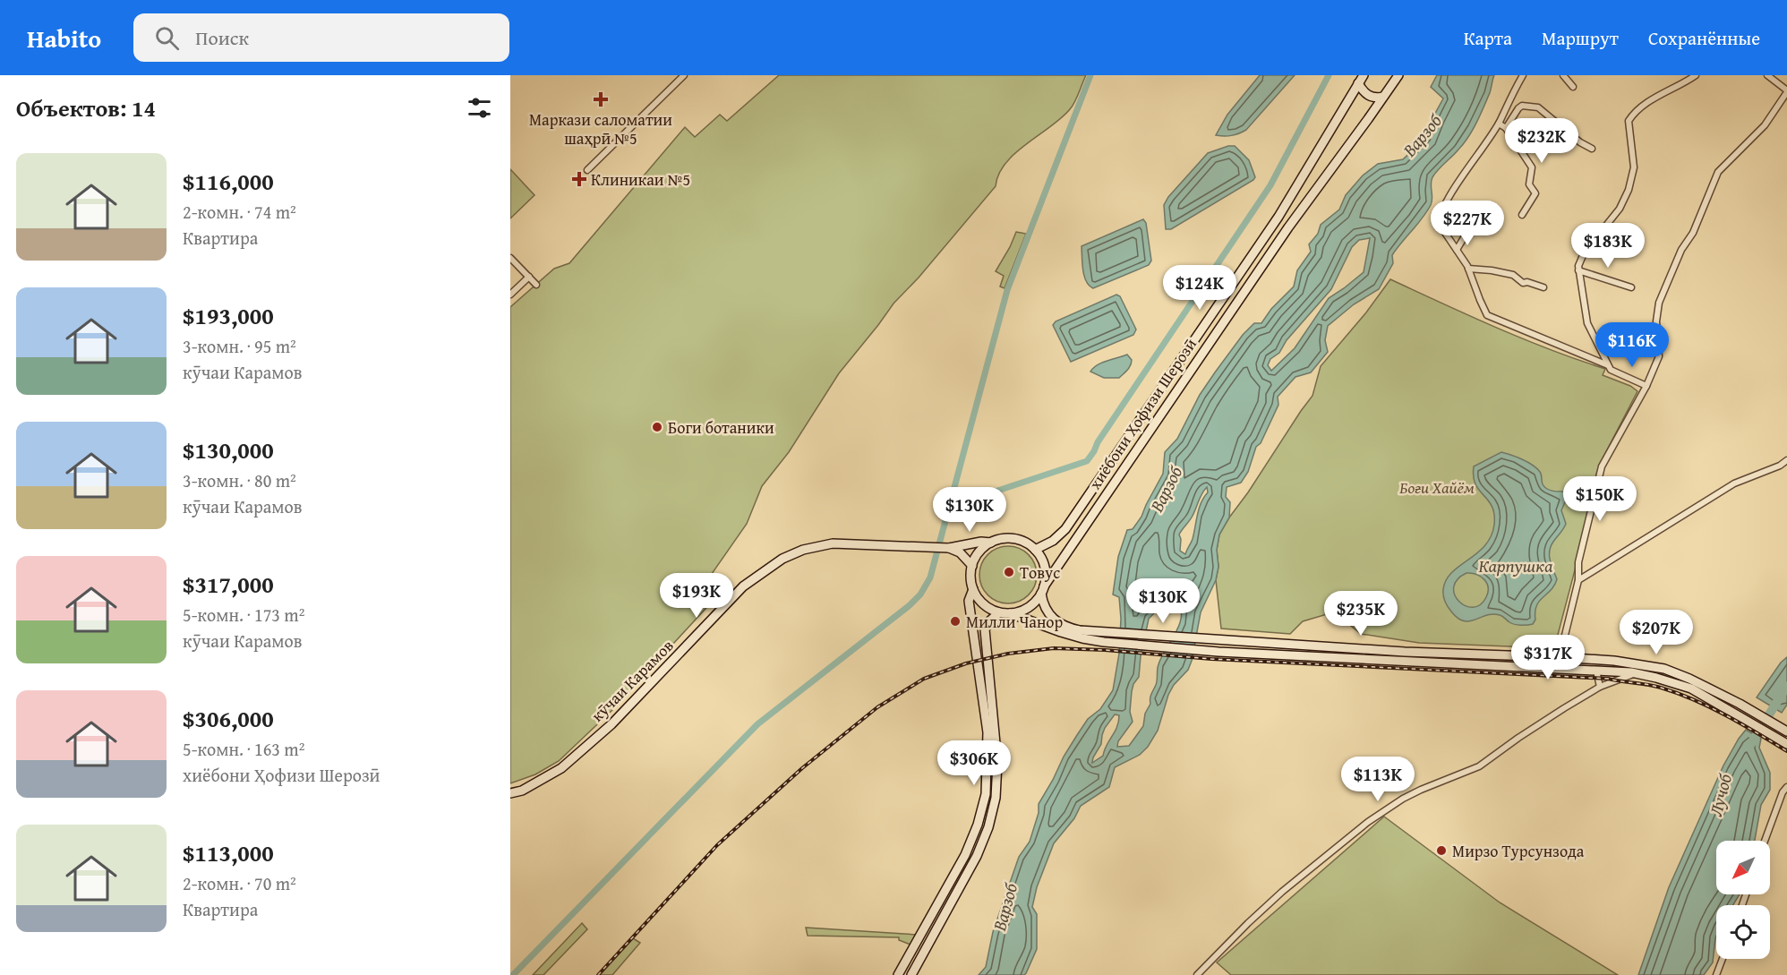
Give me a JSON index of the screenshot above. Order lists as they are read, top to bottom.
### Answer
{
  "streets": {
    "main road": ["хиёбони Ҳофизи Шерозӣ", "кӯчаи Карамов"]
  },
  "crossings": [
    ["хиёбони Ҳофизи Шерозӣ", "кӯчаи Карамов"]
  ],
  "water": ["Варзоб", "Карпушка", "Лучоб"],
  "parks": ["Боғи Хайём"],
  "places": {
    "health": ["Маркази саломатии шаҳрӣ №5", "Клиникаи №5"],
    "other": [
      "Боги ботаники",
      "Товус",
      "Милли Чанор",
      "Мирзо Турсунзода"
    ]
  },
  "north": "bottom left",
  "page": {
    "header": "Habito",
    "search": "Поиск",
    "nav": ["Карта", "Маршрут", "Сохранённые"],
    "heading": "Объектов: 14",
    "price": [
      "$232K",
      "$227K",
      "$183K",
      "$124K",
      "$116K",
      "$150K",
      "$130K",
      "$193K",
      "$130K",
      "$235K",
      "$207K",
      "$317K",
      "$306K",
      "$113K"
    ],
    "list": [
      {
        "name": "$116,000",
        "note": "2-комн. · 74 m² · Квартира"
      },
      {
        "name": "$193,000",
        "note": "3-комн. · 95 m² · кӯчаи Карамов"
      },
      {
        "name": "$130,000",
        "note": "3-комн. · 80 m² · кӯчаи Карамов"
      },
      {
        "name": "$317,000",
        "note": "5-комн. · 173 m² · кӯчаи Карамов"
      },
      {
        "name": "$306,000",
        "note": "5-комн. · 163 m² · хиёбони Ҳофизи Шерозӣ"
      },
      {
        "name": "$113,000",
        "note": "2-комн. · 70 m² · Квартира"
      }
    ]
  }
}
